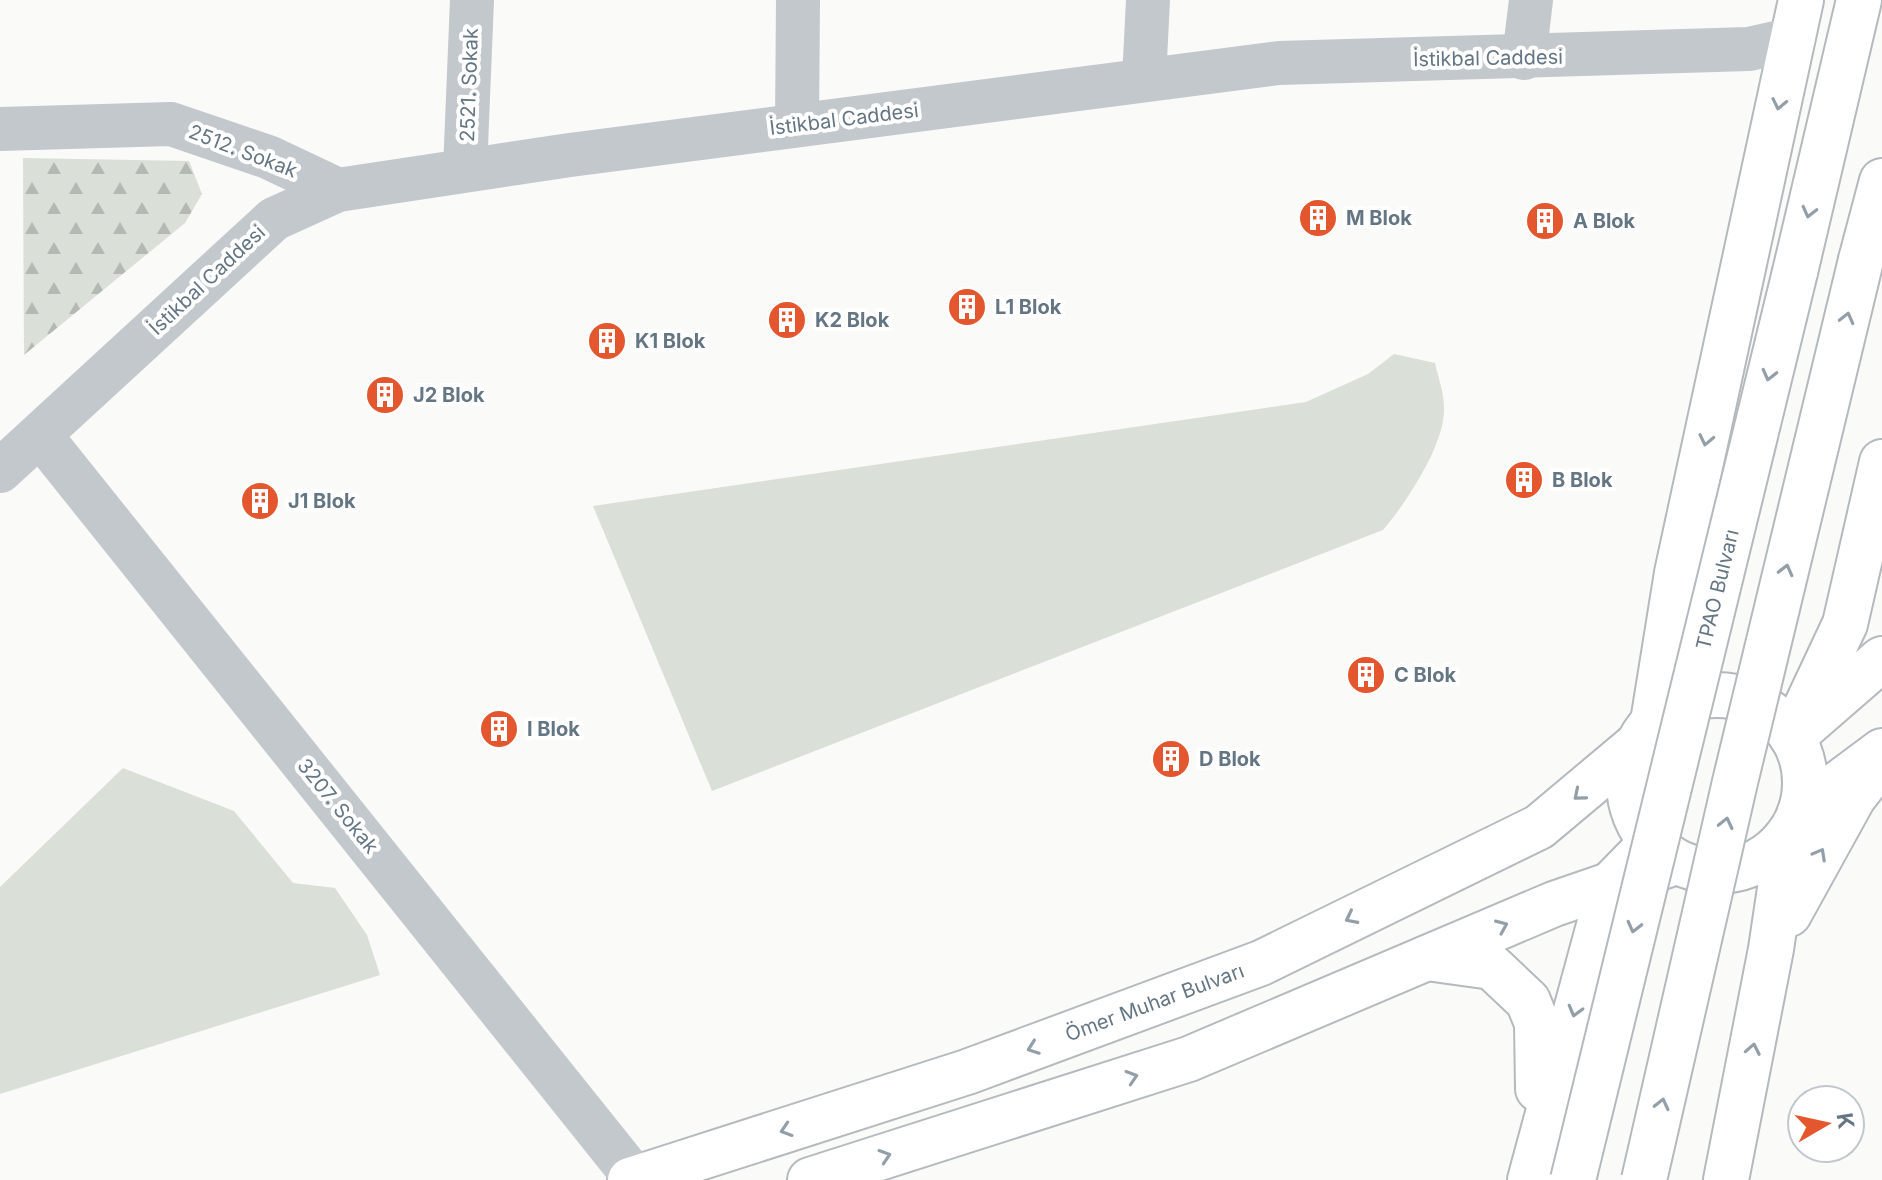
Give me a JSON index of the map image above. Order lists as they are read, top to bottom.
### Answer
{
  "streets": {
    "main road": ["TPAO Bulvarı", "Ömer Muhar Bulvarı"],
    "street": [
      "İstikbal Caddesi",
      "2521. Sokak",
      "2512. Sokak",
      "3207. Sokak"
    ]
  },
  "crossings": [
    ["İstikbal Caddesi", "2521. Sokak"],
    ["İstikbal Caddesi", "2512. Sokak"],
    ["İstikbal Caddesi", "TPAO Bulvarı"],
    ["İstikbal Caddesi", "3207. Sokak"],
    ["TPAO Bulvarı", "Ömer Muhar Bulvarı"],
    ["3207. Sokak", "Ömer Muhar Bulvarı"]
  ],
  "places": {
    "building": [
      "M Blok",
      "A Blok",
      "L1 Blok",
      "K2 Blok",
      "K1 Blok",
      "J2 Blok",
      "B Blok",
      "J1 Blok",
      "C Blok",
      "I Blok",
      "D Blok"
    ]
  },
  "north": "right"
}
